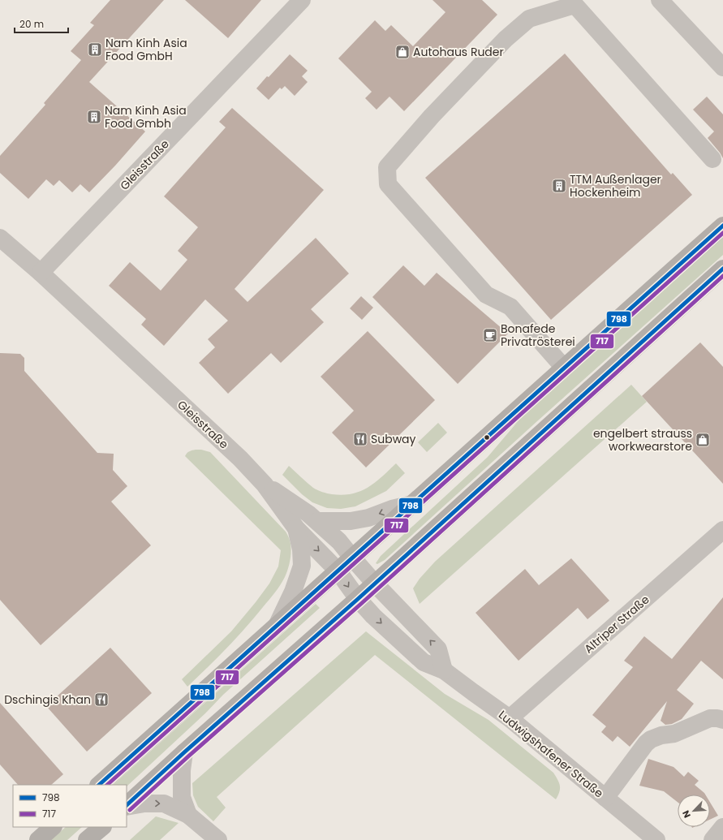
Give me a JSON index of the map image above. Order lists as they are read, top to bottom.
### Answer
{
  "streets": {
    "street": ["Gleisstraße", "Altriper Straße", "Ludwigshafener Straße"]
  },
  "crossings": [
    ["Gleisstraße", "Ludwigshafener Straße"],
    ["Altriper Straße", "Ludwigshafener Straße"]
  ],
  "places": {
    "building": ["Nam Kinh Asia Food GmbH", "Nam Kinh Asia Food Gmbh", "TTM Außenlager Hockenheim"],
    "shop": ["Autohaus Ruder", "engelbert strauss workwearstore"],
    "cafe": ["Bonafede Privatrösterei"],
    "restaurant": ["Subway", "Dschingis Khan"]
  },
  "lines": ["transit line 798", "transit line 717"],
  "legend": ["798", "717"],
  "scale_bar": "20 m",
  "north": "bottom left"
}
